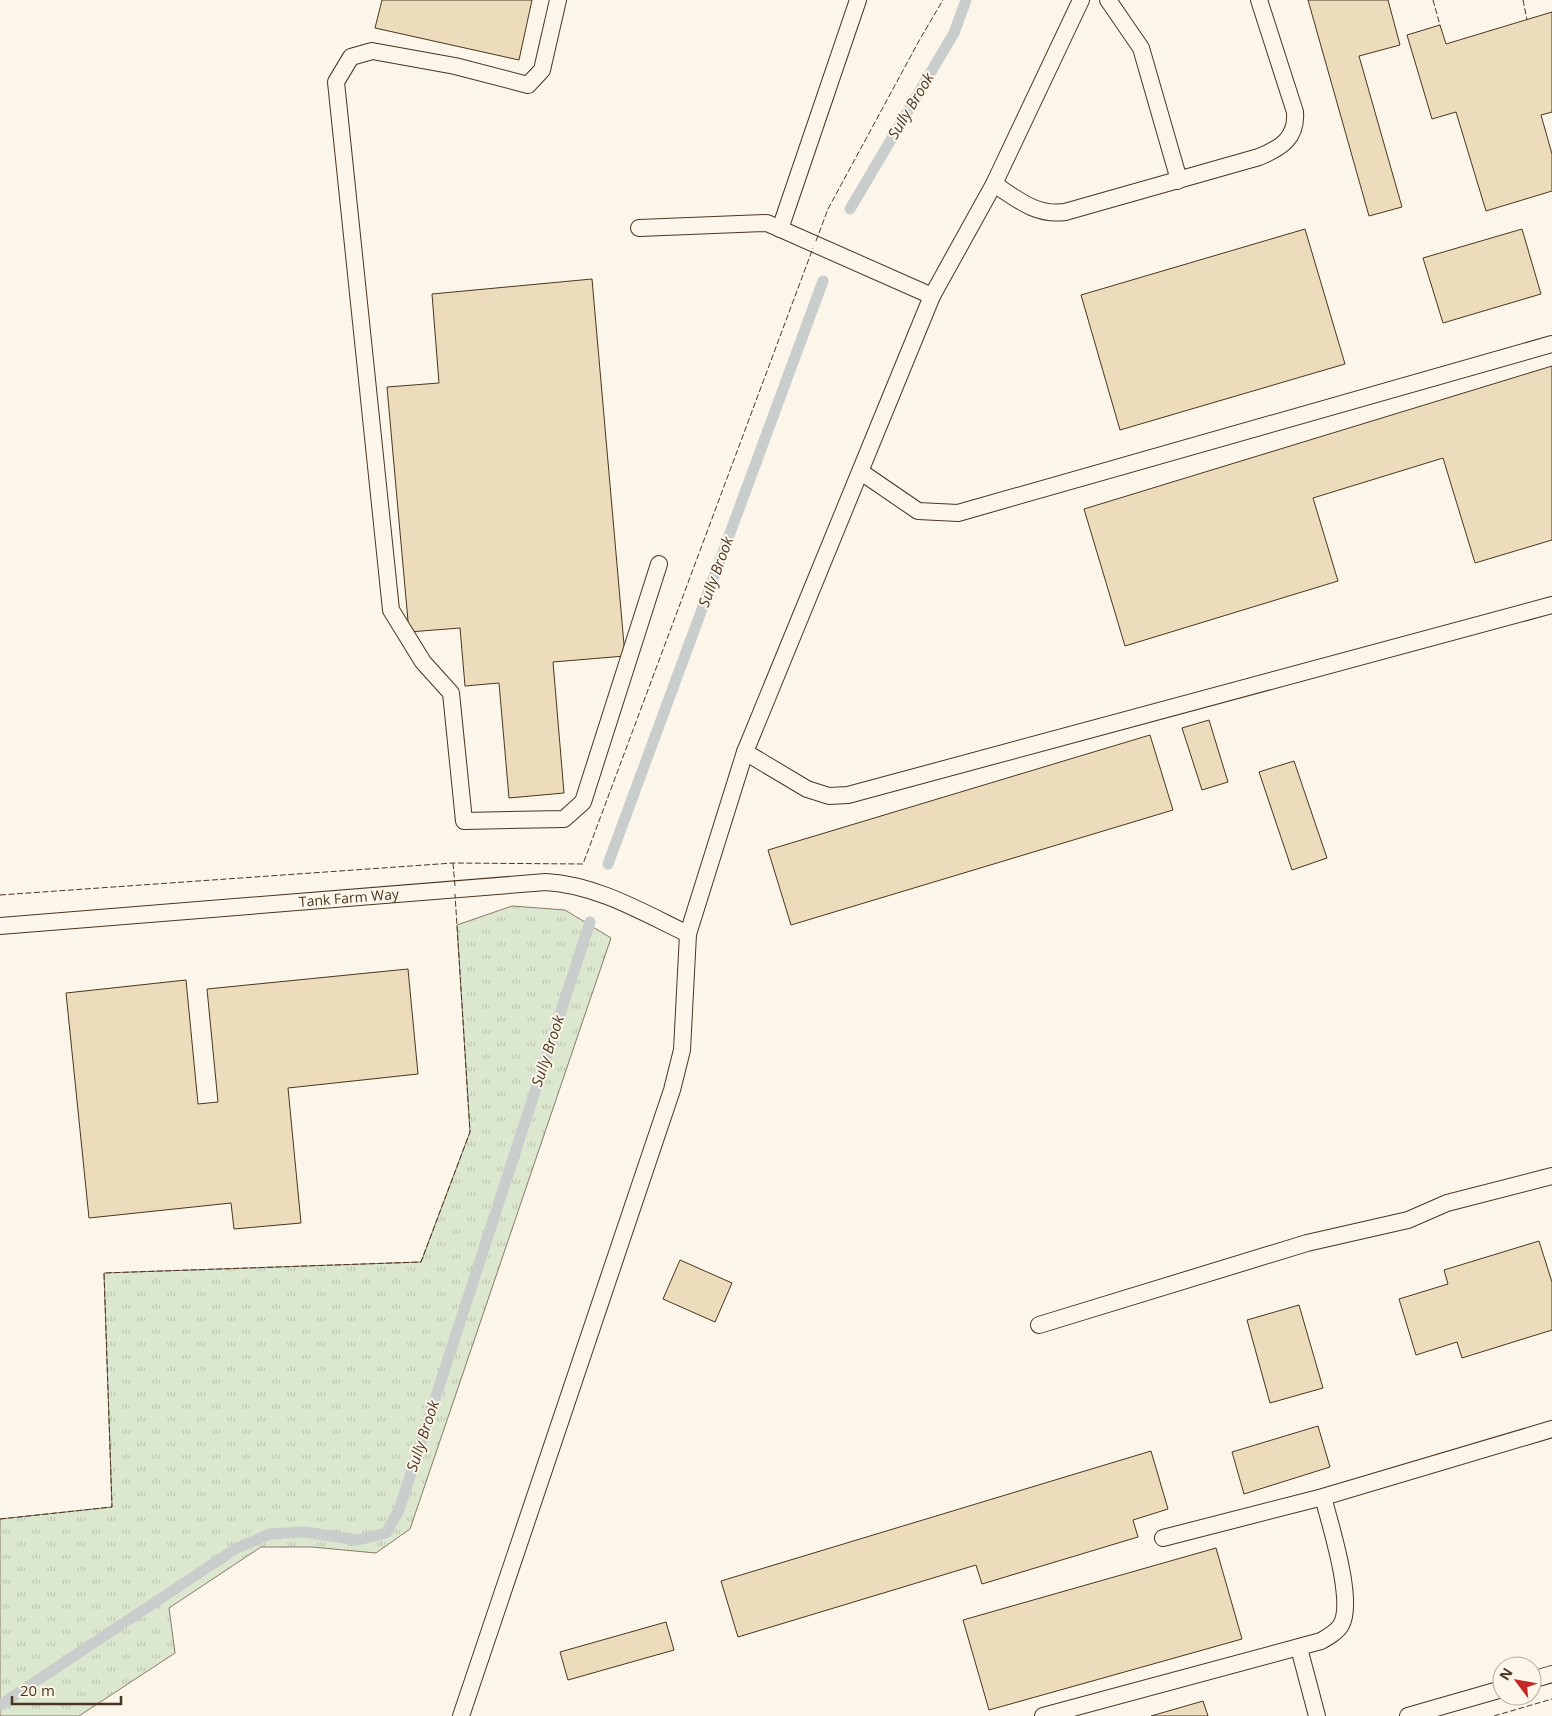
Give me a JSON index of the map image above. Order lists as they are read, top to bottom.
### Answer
{
  "streets": {
    "lane": ["Tank Farm Way"]
  },
  "water": ["Sully Brook"],
  "scale_bar": "20 m",
  "north": "top left"
}
